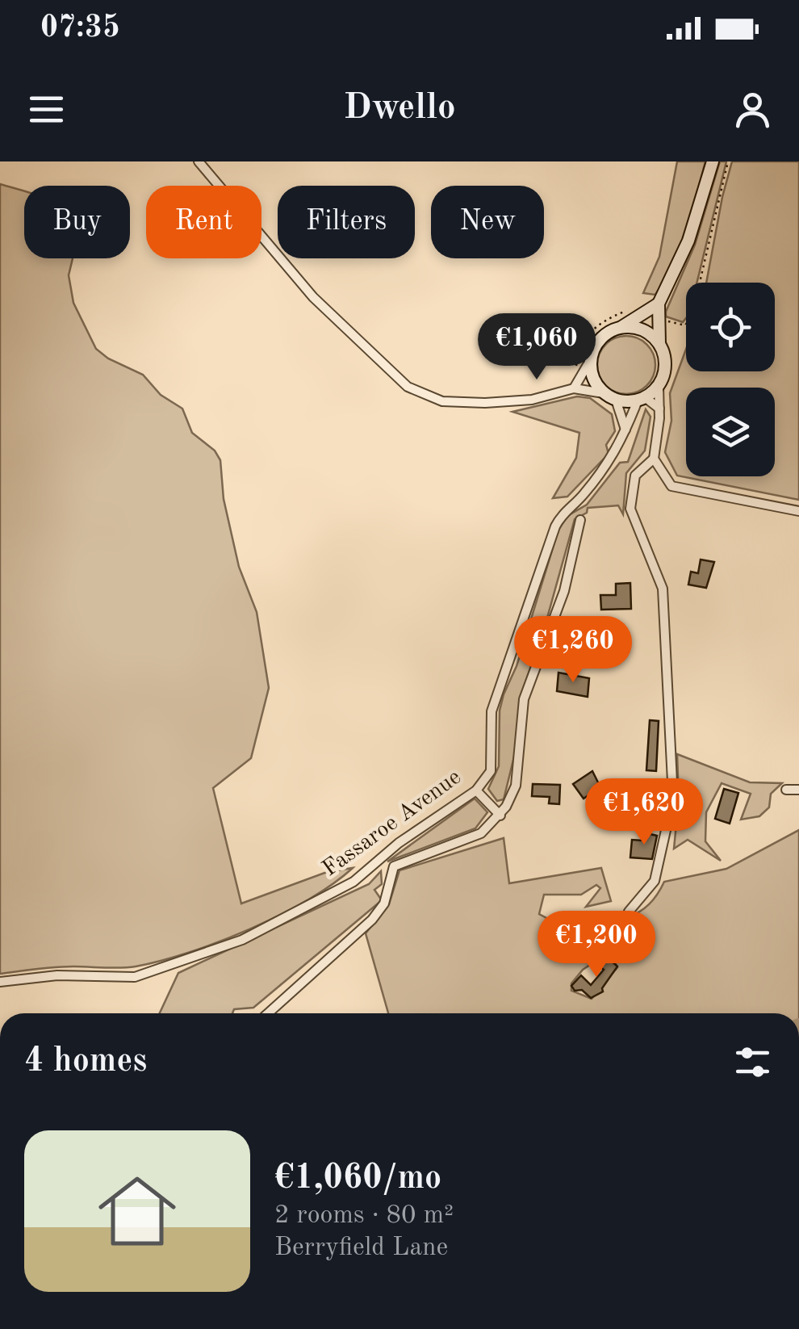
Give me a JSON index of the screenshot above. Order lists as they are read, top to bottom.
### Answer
{
  "streets": {
    "street": ["Fassaroe Avenue"]
  },
  "page": {
    "status": "07:35",
    "header": "Dwello",
    "chip": [
      "Buy",
      "Rent",
      "Filters",
      "New"
    ],
    "price": [
      "€1,060",
      "€1,260",
      "€1,620",
      "€1,200"
    ],
    "heading": "4 homes",
    "list": [
      {
        "name": "€1,060/mo",
        "note": "2 rooms · 80 m² · Berryfield Lane"
      }
    ]
  }
}
